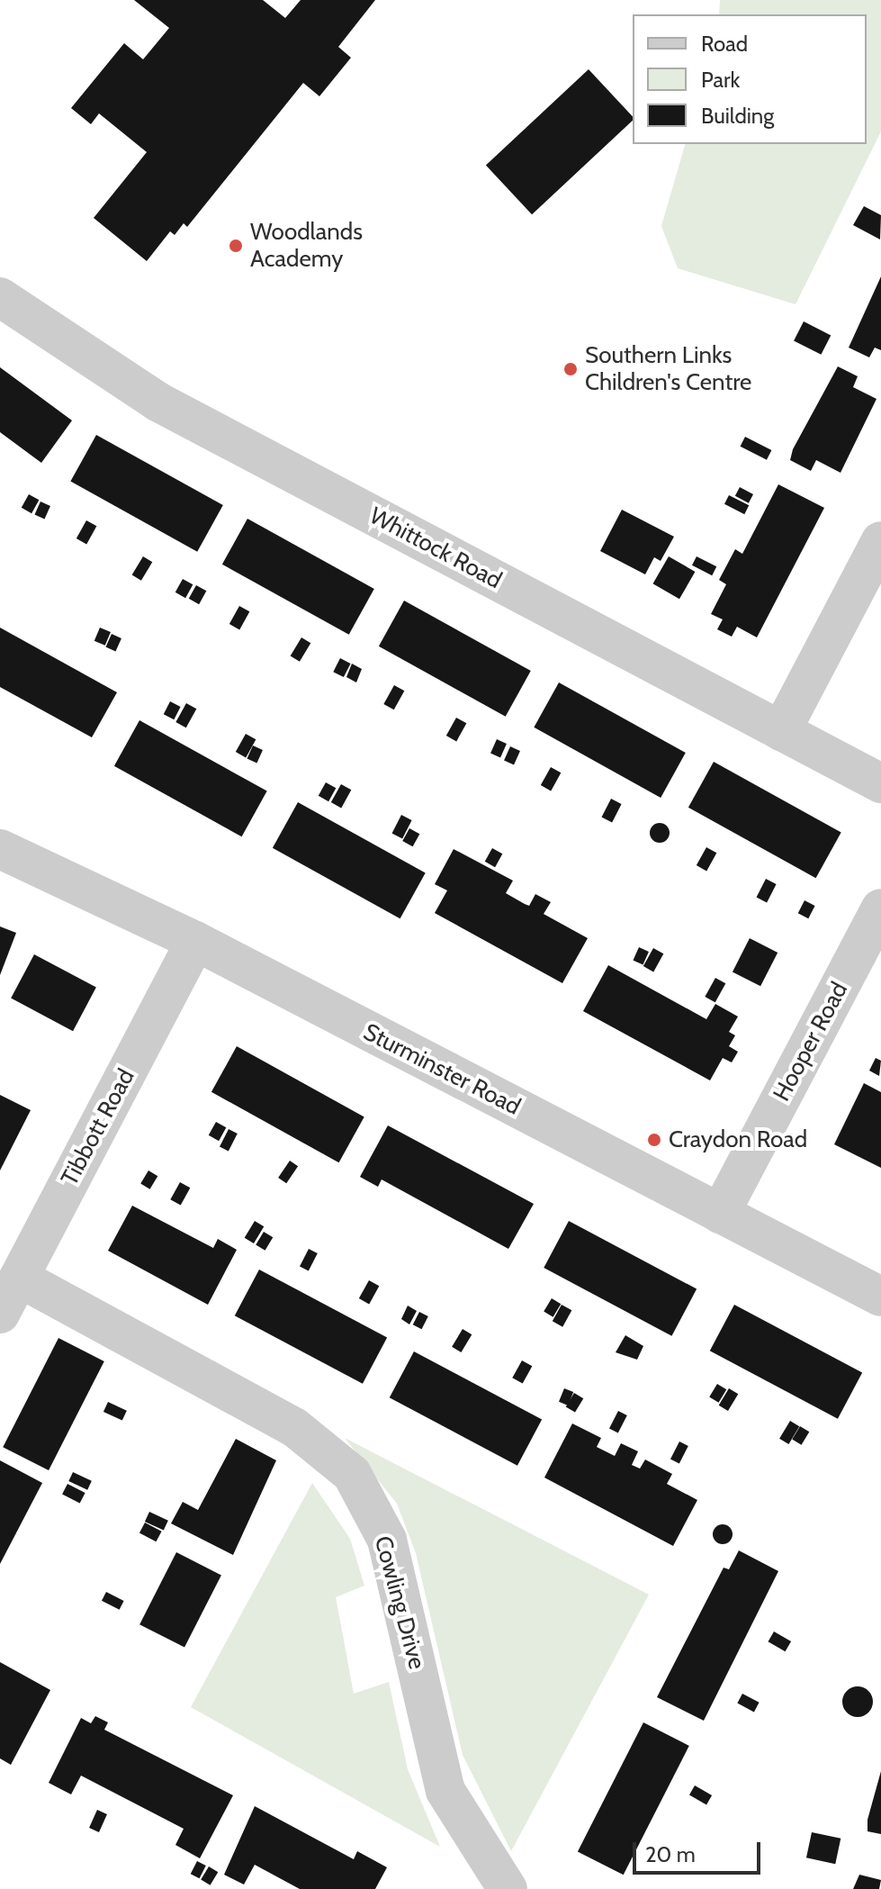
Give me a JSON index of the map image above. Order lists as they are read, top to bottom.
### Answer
{
  "streets": {
    "street": [
      "Whittock Road",
      "Hooper Road",
      "Sturminster Road",
      "Tibbott Road",
      "Cowling Drive"
    ]
  },
  "crossings": [
    ["Hooper Road", "Sturminster Road"],
    ["Sturminster Road", "Tibbott Road"],
    ["Tibbott Road", "Cowling Drive"]
  ],
  "places": ["Woodlands Academy", "Southern Links Children's Centre", "Craydon Road"],
  "legend": ["Road", "Park", "Building"],
  "scale_bar": "20 m"
}
